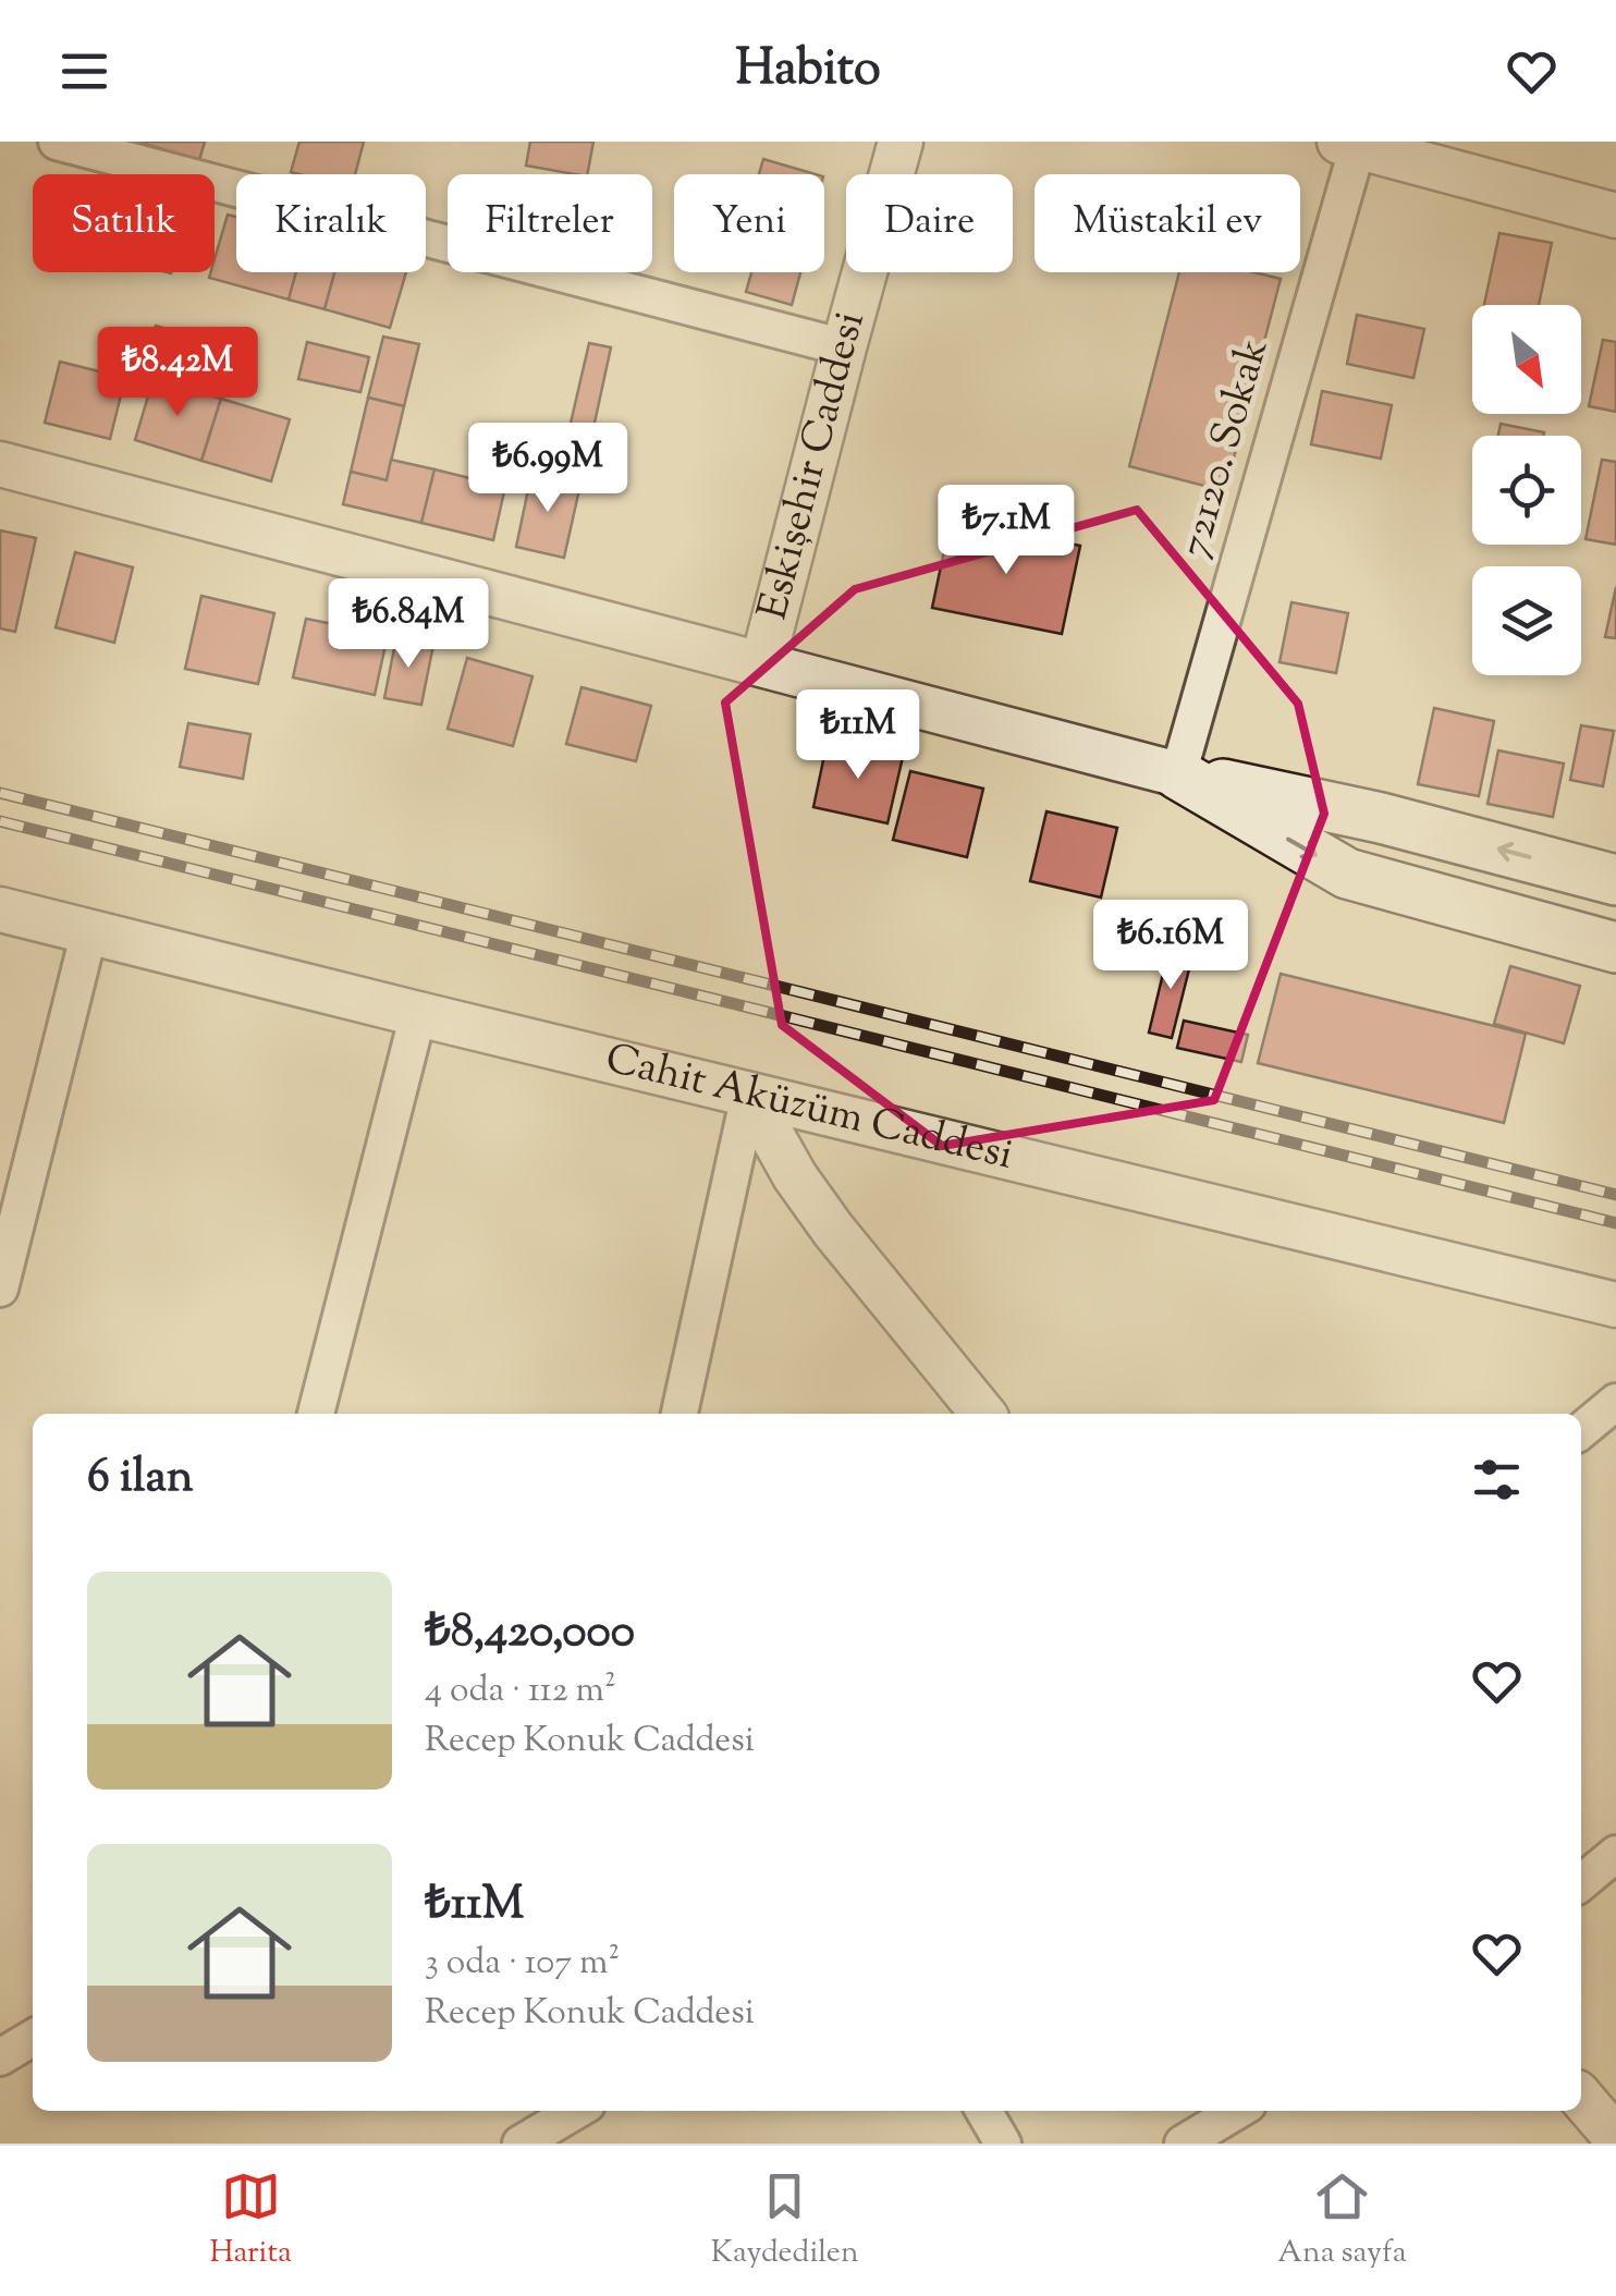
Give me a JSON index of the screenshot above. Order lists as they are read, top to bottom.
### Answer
{
  "streets": {
    "street": ["72120. Sokak", "Eskişehir Caddesi", "Cahit Aküzüm Caddesi"]
  },
  "north": "bottom right",
  "page": {
    "header": "Habito",
    "chip": [
      "Satılık",
      "Kiralık",
      "Filtreler",
      "Yeni",
      "Daire",
      "Müstakil ev"
    ],
    "price": [
      "₺8.42M",
      "₺6.99M",
      "₺7.1M",
      "₺6.84M",
      "₺11M",
      "₺6.16M"
    ],
    "heading": "6 ilan",
    "list": [
      {
        "name": "₺8,420,000",
        "note": "4 oda · 112 m² · Recep Konuk Caddesi"
      },
      {
        "name": "₺11M",
        "note": "3 oda · 107 m² · Recep Konuk Caddesi"
      }
    ],
    "tabs": ["Harita", "Kaydedilen", "Ana sayfa"]
  }
}
